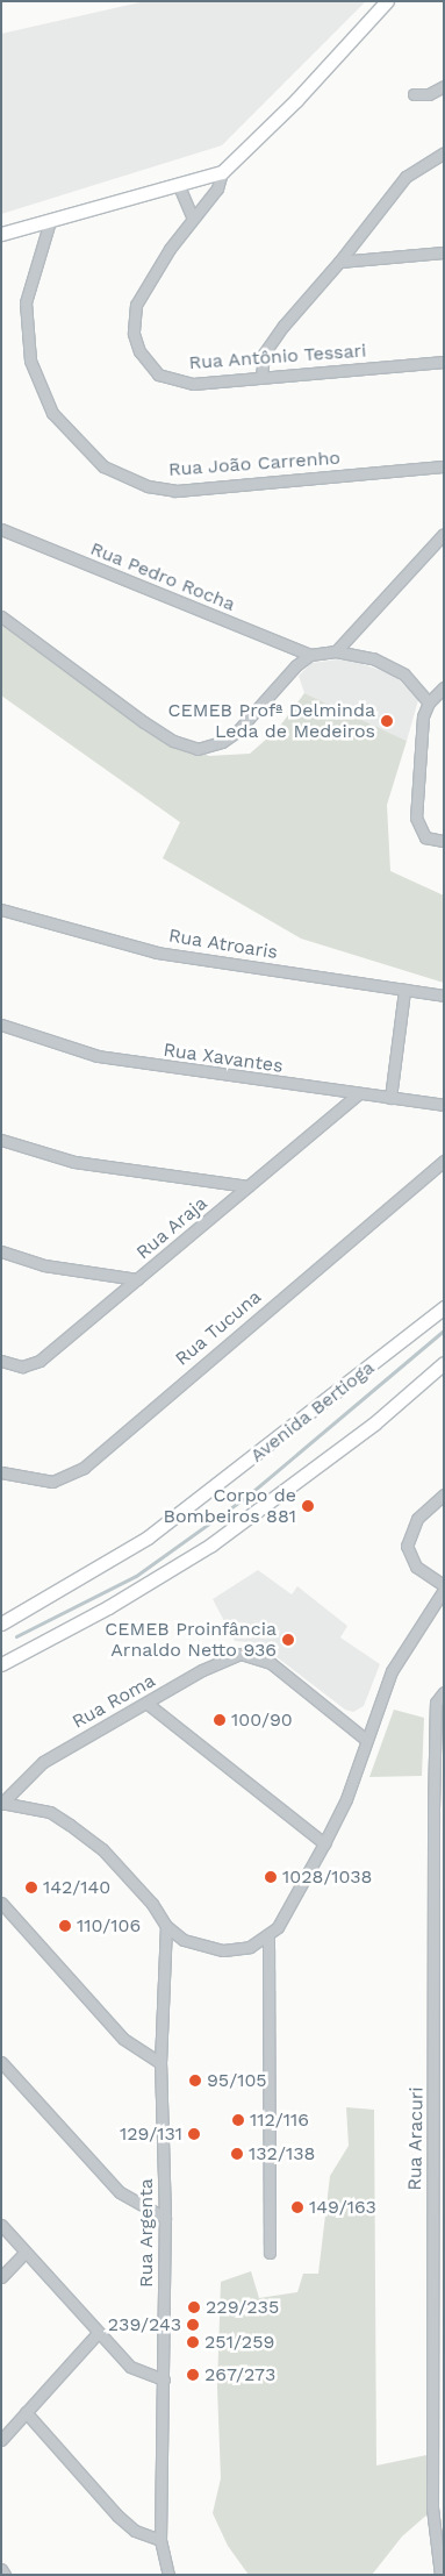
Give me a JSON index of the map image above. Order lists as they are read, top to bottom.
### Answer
{
  "streets": {
    "street": [
      "Rua Antônio Tessari",
      "Rua João Carrenho",
      "Rua Pedro Rocha",
      "Rua Atroaris",
      "Rua Xavantes",
      "Rua Araja",
      "Rua Tucuna",
      "Avenida Bertioga",
      "Rua Roma",
      "Rua Aracuri",
      "Rua Argenta"
    ]
  },
  "crossings": [
    ["Rua Xavantes", "Rua Araja"]
  ],
  "places": [
    "CEMEB Profª Delminda Leda de Medeiros",
    "Corpo de Bombeiros 881",
    "CEMEB Proinfância Arnaldo Netto 936",
    "100/90",
    "1028/1038",
    "142/140",
    "110/106",
    "95/105",
    "112/116",
    "129/131",
    "132/138",
    "149/163",
    "229/235",
    "239/243",
    "251/259",
    "267/273"
  ]
}
